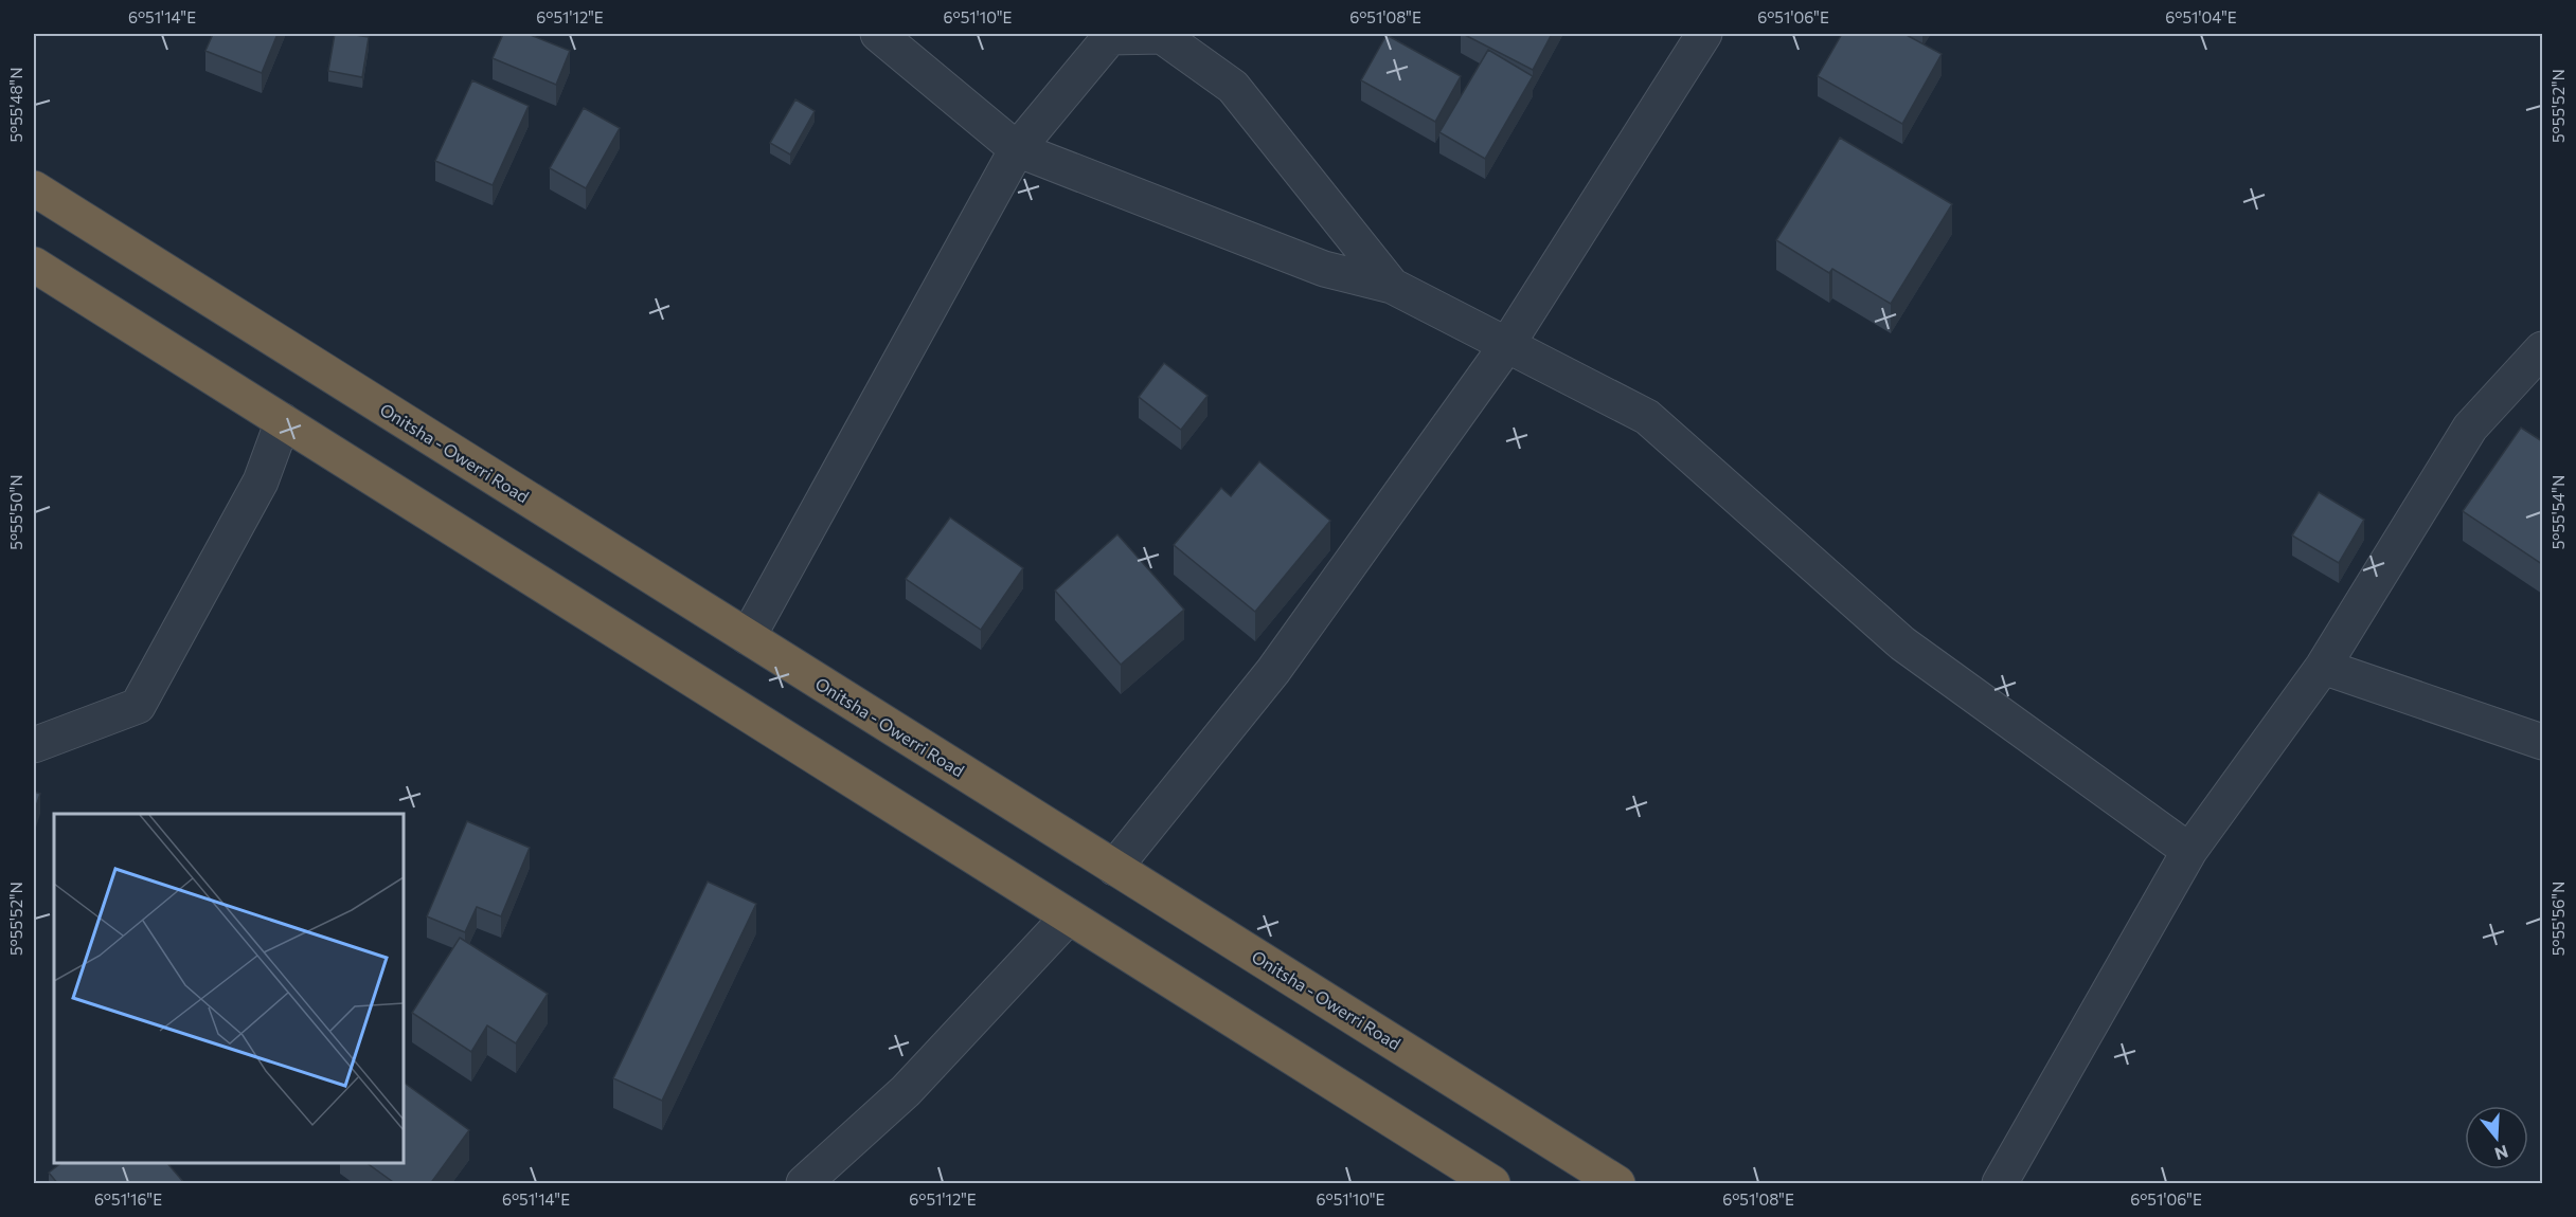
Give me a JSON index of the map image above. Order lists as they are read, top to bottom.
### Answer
{
  "streets": {
    "highway": ["Onitsha - Owerri Road"]
  },
  "north": "bottom",
  "coordinates": [
    "6°51'14\"E",
    "6°51'12\"E",
    "6°51'10\"E",
    "6°51'08\"E",
    "6°51'06\"E",
    "6°51'04\"E",
    "5°55'48\"N",
    "5°55'52\"N",
    "5°55'50\"N",
    "5°55'54\"N",
    "5°55'56\"N",
    "6°51'16\"E"
  ]
}
